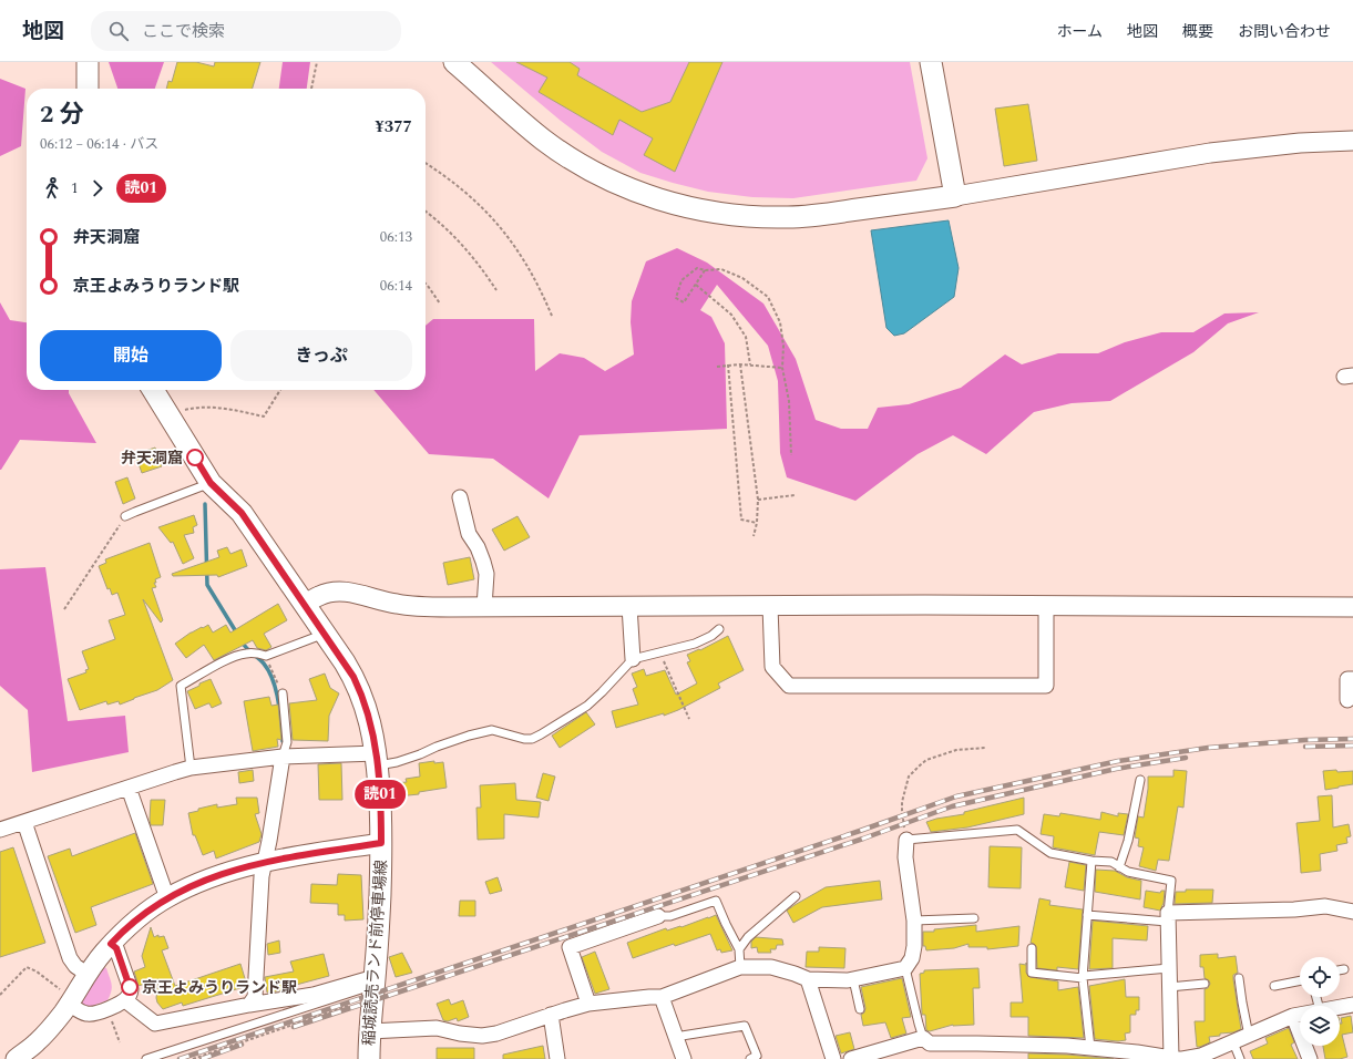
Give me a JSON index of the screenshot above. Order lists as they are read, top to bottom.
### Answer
{
  "streets": {
    "main road": ["稲城読売ランド前停車場線"]
  },
  "places": ["弁天洞窟", "京王よみうりランド駅"],
  "lines": ["bus line 読01"],
  "page": {
    "header": "地図",
    "search": "ここで検索",
    "nav": [
      "ホーム",
      "地図",
      "概要",
      "お問い合わせ"
    ],
    "on_map": "読01",
    "heading": ["2 分", "06:12 – 06:14 · バス", "¥377"],
    "legs": ["1", "読01"],
    "list": [
      {
        "name": "弁天洞窟",
        "value": "06:13"
      },
      {
        "name": "京王よみうりランド駅",
        "value": "06:14"
      }
    ],
    "buttons": ["開始", "きっぷ"]
  }
}
